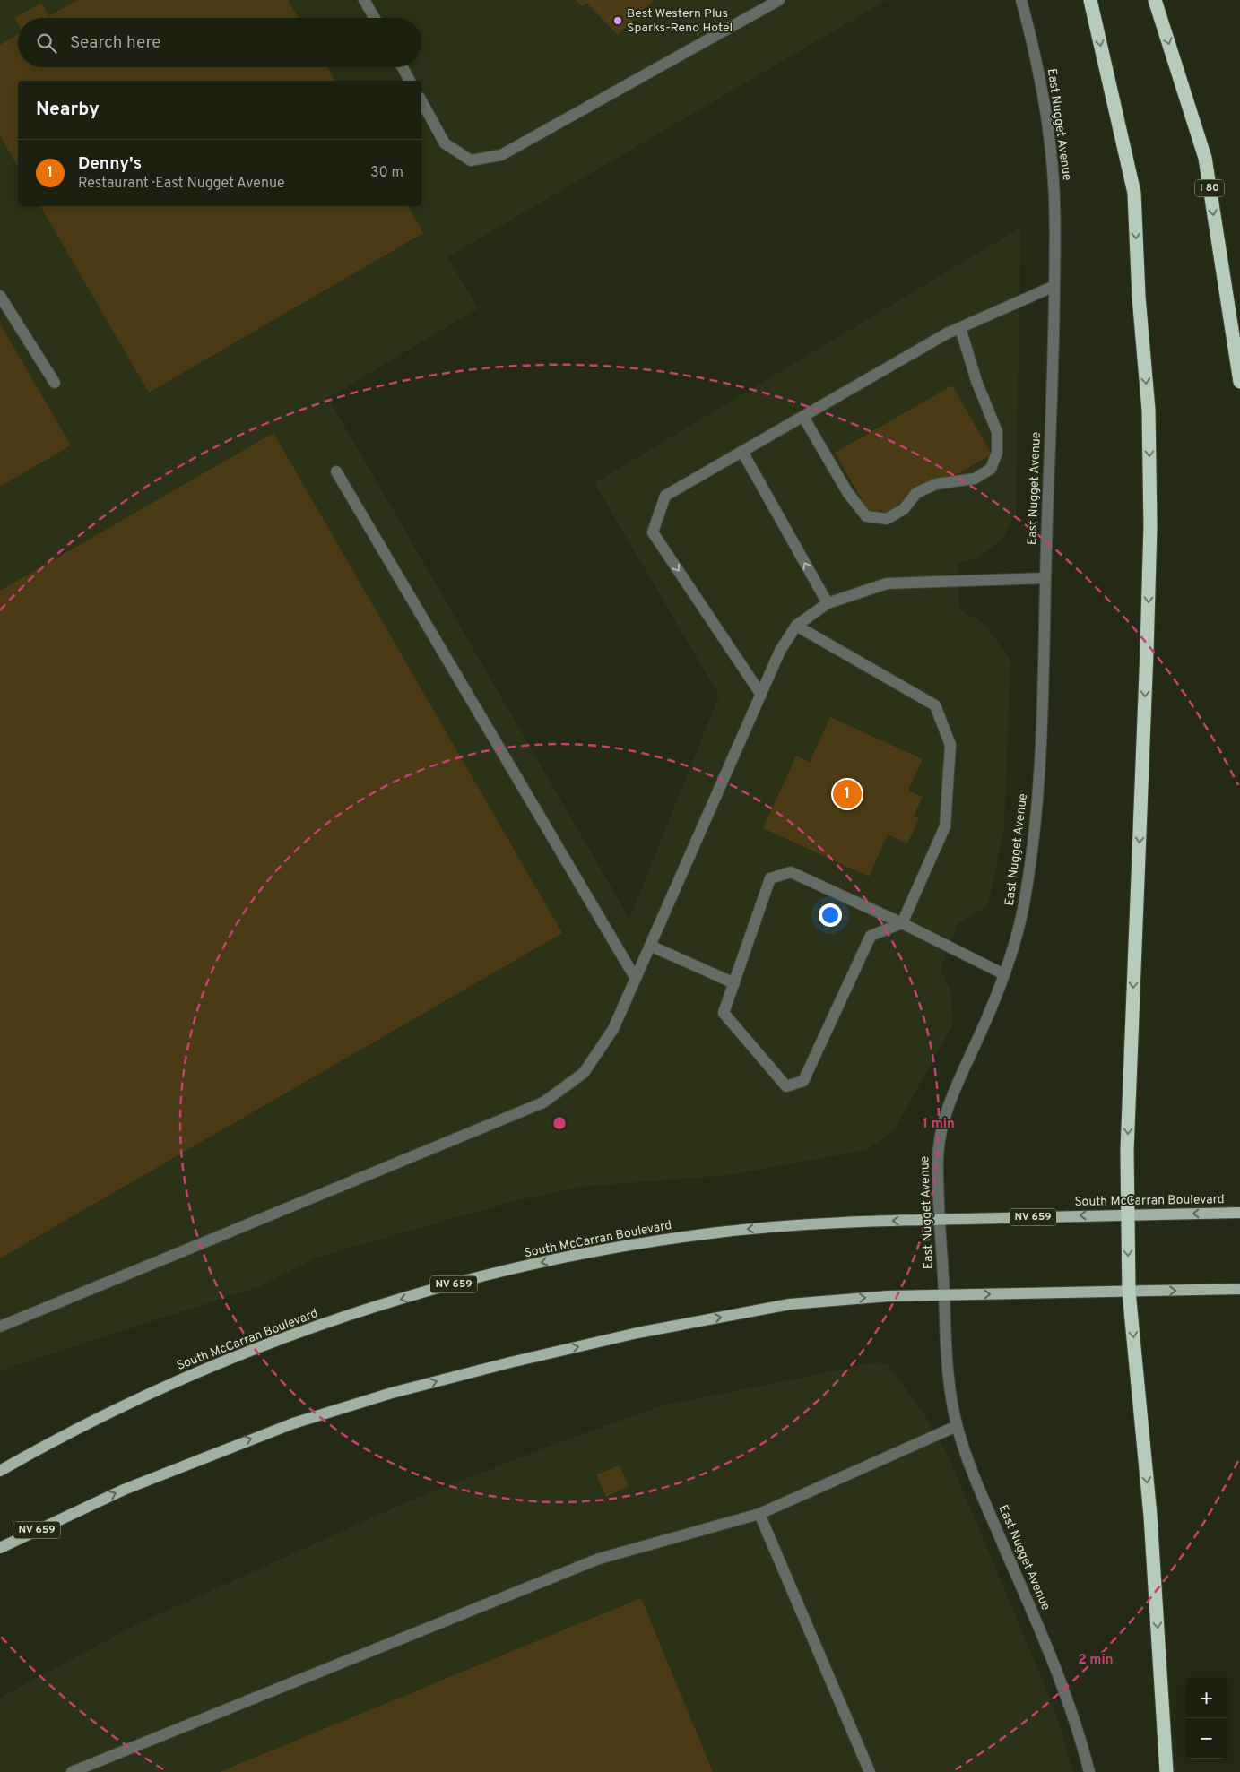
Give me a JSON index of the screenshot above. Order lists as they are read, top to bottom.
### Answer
{
  "streets": {
    "highway": ["I 80"],
    "main road": ["South McCarran Boulevard", "NV 659"],
    "street": ["East Nugget Avenue"]
  },
  "crossings": [
    ["East Nugget Avenue", "South McCarran Boulevard"],
    ["East Nugget Avenue", "NV 659"]
  ],
  "places": ["Best Western Plus Sparks-Reno Hotel"],
  "page": {
    "search": "Search here",
    "heading": "Nearby",
    "list": [
      {
        "mark": "1",
        "name": "Denny's",
        "note": "Restaurant · East Nugget Avenue",
        "value": "30 m"
      }
    ],
    "pins": "1",
    "map_buttons": ["+", "−"]
  },
  "rings": ["1 min", "2 min"]
}
